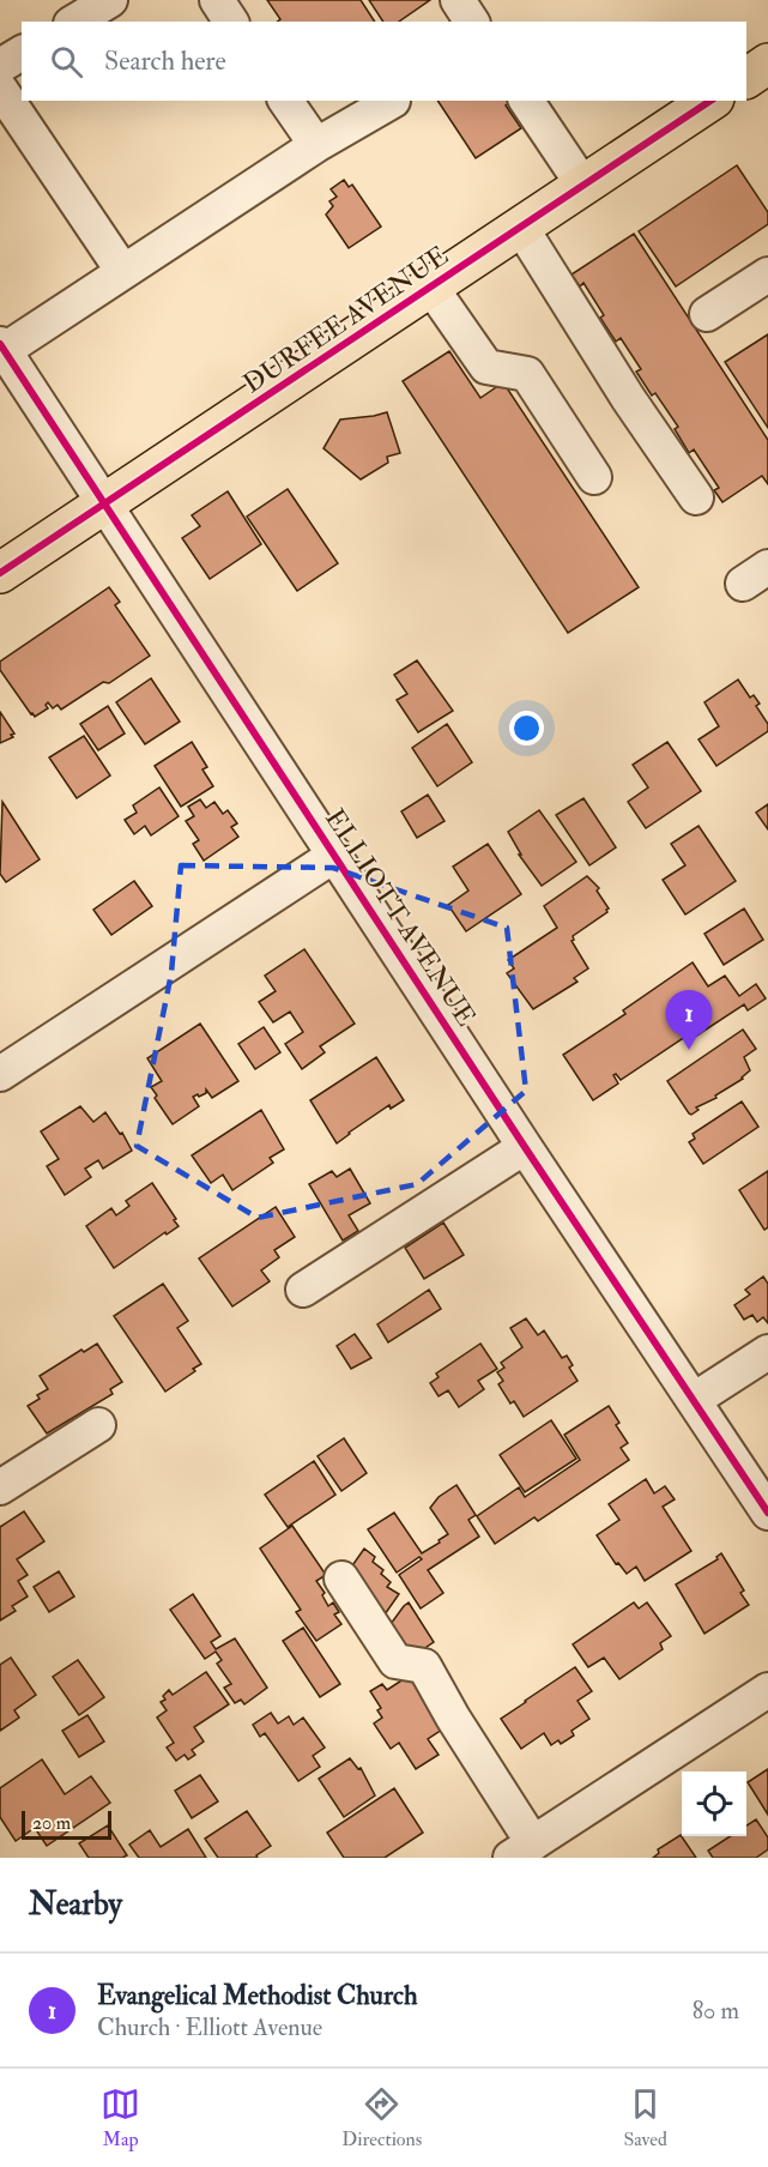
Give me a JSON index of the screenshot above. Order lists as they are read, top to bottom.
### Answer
{
  "streets": {
    "main road": ["DURFEE AVENUE"],
    "street": ["ELLIOTT AVENUE"]
  },
  "crossings": [
    ["DURFEE AVENUE", "ELLIOTT AVENUE"]
  ],
  "scale_bar": "20 m",
  "page": {
    "search": "Search here",
    "pins": "1",
    "scale": "20 m",
    "heading": "Nearby",
    "list": [
      {
        "mark": "1",
        "name": "Evangelical Methodist Church",
        "note": "Church · Elliott Avenue",
        "value": "80 m"
      }
    ],
    "nav": ["Map", "Directions", "Saved"]
  }
}
